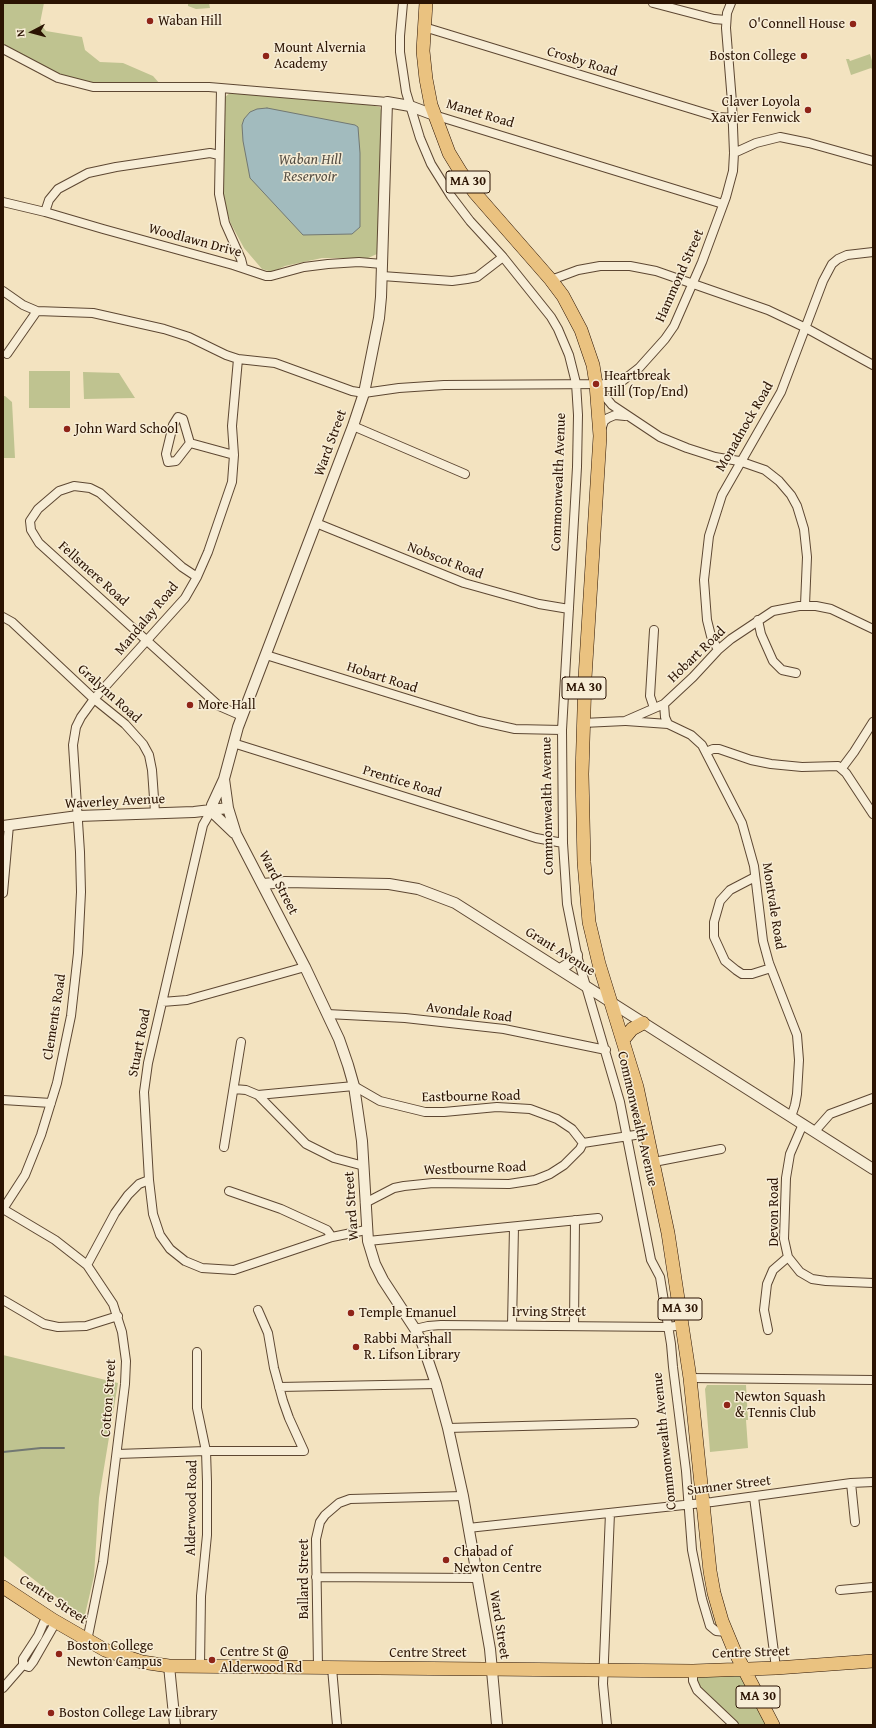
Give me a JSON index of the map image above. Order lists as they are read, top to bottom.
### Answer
{
  "streets": {
    "main road": ["MA 30", "Commonwealth Avenue", "Centre Street"],
    "street": [
      "Crosby Road",
      "Manet Road",
      "Woodlawn Drive",
      "Hammond Street",
      "Monadnock Road",
      "Ward Street",
      "Nobscot Road",
      "Fellsmere Road",
      "Mandalay Road",
      "Hobart Road",
      "Gralynn Road",
      "Prentice Road",
      "Waverley Avenue",
      "Montvale Road",
      "Grant Avenue",
      "Avondale Road",
      "Clements Road",
      "Stuart Road",
      "Eastbourne Road",
      "Westbourne Road",
      "Devon Road",
      "Irving Street",
      "Cotton Street",
      "Sumner Street",
      "Alderwood Road",
      "Ballard Street"
    ]
  },
  "crossings": [
    ["Crosby Road", "Hammond Street"],
    ["Crosby Road", "Commonwealth Avenue"],
    ["Manet Road", "Hammond Street"],
    ["Manet Road", "Ward Street"],
    ["Manet Road", "Commonwealth Avenue"],
    ["Woodlawn Drive", "Ward Street"],
    ["Hammond Street", "Ward Street"],
    ["Hammond Street", "Commonwealth Avenue"],
    ["Monadnock Road", "Hobart Road"],
    ["Ward Street", "Nobscot Road"],
    ["Ward Street", "Fellsmere Road"],
    ["Ward Street", "Hobart Road"],
    ["Ward Street", "Prentice Road"],
    ["Ward Street", "Waverley Avenue"],
    ["Ward Street", "Grant Avenue"],
    ["Ward Street", "Avondale Road"],
    ["Ward Street", "Stuart Road"],
    ["Ward Street", "Eastbourne Road"],
    ["Ward Street", "Westbourne Road"],
    ["Ward Street", "Irving Street"],
    ["Ward Street", "Sumner Street"],
    ["Ward Street", "Ballard Street"],
    ["Ward Street", "Centre Street"],
    ["Commonwealth Avenue", "Nobscot Road"],
    ["Commonwealth Avenue", "Hobart Road"],
    ["Commonwealth Avenue", "Prentice Road"],
    ["Commonwealth Avenue", "Grant Avenue"],
    ["Commonwealth Avenue", "Avondale Road"],
    ["Commonwealth Avenue", "Irving Street"],
    ["Commonwealth Avenue", "Sumner Street"],
    ["Commonwealth Avenue", "Centre Street"],
    ["Fellsmere Road", "Mandalay Road"],
    ["Mandalay Road", "Gralynn Road"],
    ["Mandalay Road", "Waverley Avenue"],
    ["Mandalay Road", "Clements Road"],
    ["Hobart Road", "Montvale Road"],
    ["Gralynn Road", "Waverley Avenue"],
    ["Waverley Avenue", "Clements Road"],
    ["Waverley Avenue", "Stuart Road"],
    ["Montvale Road", "Grant Avenue"],
    ["Grant Avenue", "Devon Road"],
    ["Clements Road", "Cotton Street"],
    ["Eastbourne Road", "Westbourne Road"],
    ["Cotton Street", "Centre Street"],
    ["Alderwood Road", "Centre Street"],
    ["Ballard Street", "Centre Street"]
  ],
  "water": ["Waban Hill Reservoir"],
  "places": [
    "Waban Hill",
    "O'Connell House",
    "Mount Alvernia Academy",
    "Boston College",
    "Claver Loyola Xavier Fenwick",
    "Heartbreak Hill (Top/End)",
    "John Ward School",
    "More Hall",
    "Temple Emanuel",
    "Rabbi Marshall R. Lifson Library",
    "Newton Squash & Tennis Club",
    "Chabad of Newton Centre",
    "Boston College Newton Campus",
    "Centre St @ Alderwood Rd",
    "Boston College Law Library"
  ],
  "north": "left"
}
